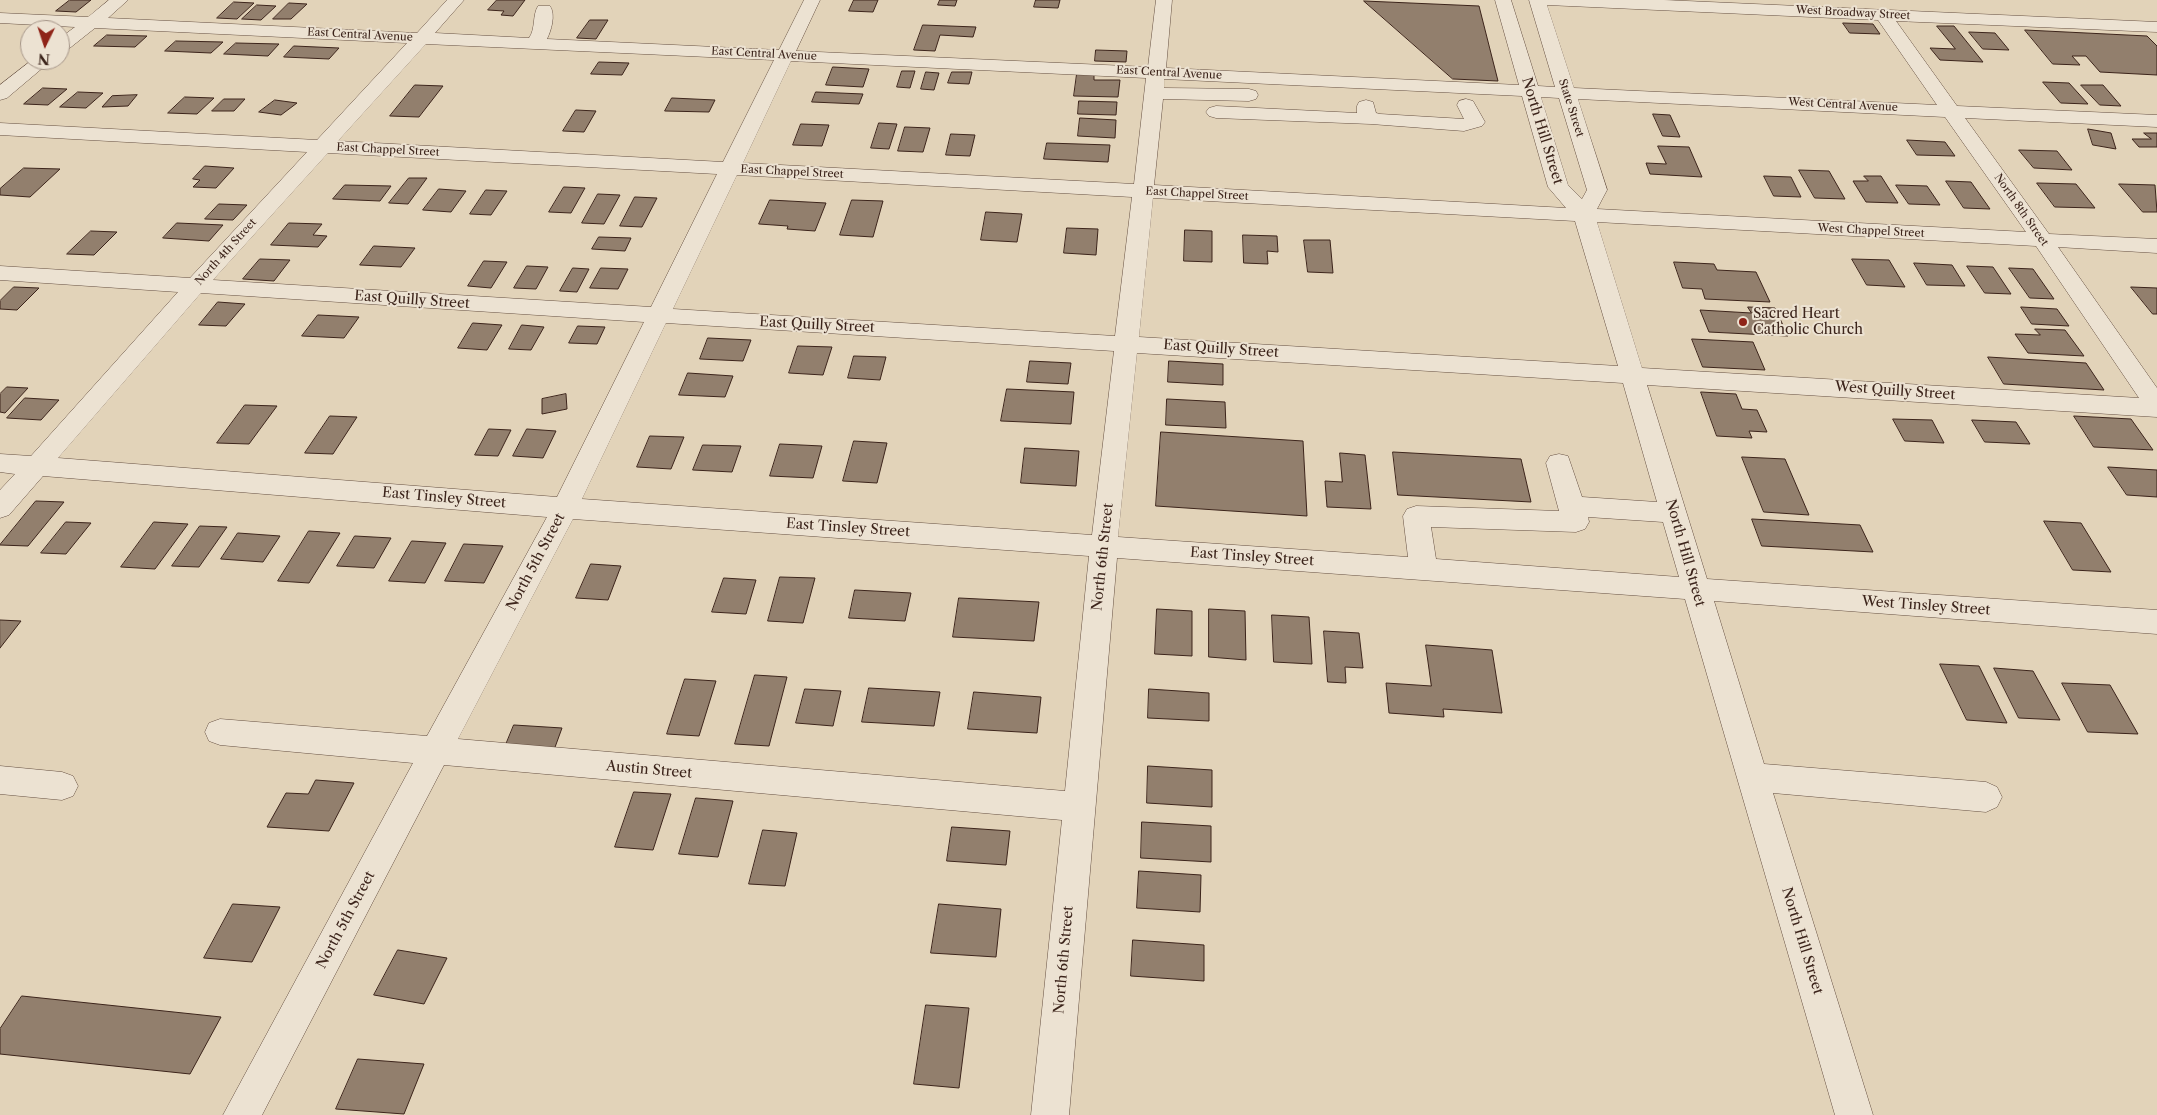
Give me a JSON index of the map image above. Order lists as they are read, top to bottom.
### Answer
{
  "streets": {
    "street": [
      "West Broadway Street",
      "East Central Avenue",
      "West Central Avenue",
      "State Street",
      "North Hill Street",
      "East Chappel Street",
      "North 8th Street",
      "West Chappel Street",
      "North 4th Street",
      "East Quilly Street",
      "West Quilly Street",
      "East Tinsley Street",
      "North 6th Street",
      "North 5th Street",
      "West Tinsley Street",
      "Austin Street"
    ]
  },
  "crossings": [
    ["West Broadway Street", "North 8th Street"],
    ["East Central Avenue", "West Central Avenue"],
    ["East Central Avenue", "North Hill Street"],
    ["East Central Avenue", "North 4th Street"],
    ["East Central Avenue", "North 6th Street"],
    ["East Central Avenue", "North 5th Street"],
    ["West Central Avenue", "State Street"],
    ["West Central Avenue", "North Hill Street"],
    ["West Central Avenue", "North 8th Street"],
    ["State Street", "North Hill Street"],
    ["State Street", "East Chappel Street"],
    ["State Street", "West Chappel Street"],
    ["North Hill Street", "East Chappel Street"],
    ["North Hill Street", "West Chappel Street"],
    ["North Hill Street", "East Quilly Street"],
    ["North Hill Street", "West Quilly Street"],
    ["North Hill Street", "East Tinsley Street"],
    ["North Hill Street", "West Tinsley Street"],
    ["East Chappel Street", "West Chappel Street"],
    ["East Chappel Street", "North 4th Street"],
    ["East Chappel Street", "North 6th Street"],
    ["East Chappel Street", "North 5th Street"],
    ["North 8th Street", "West Chappel Street"],
    ["North 8th Street", "West Quilly Street"],
    ["North 4th Street", "East Quilly Street"],
    ["North 4th Street", "East Tinsley Street"],
    ["East Quilly Street", "West Quilly Street"],
    ["East Quilly Street", "North 6th Street"],
    ["East Quilly Street", "North 5th Street"],
    ["East Tinsley Street", "North 6th Street"],
    ["East Tinsley Street", "North 5th Street"],
    ["East Tinsley Street", "West Tinsley Street"],
    ["North 6th Street", "Austin Street"],
    ["North 5th Street", "Austin Street"]
  ],
  "places": ["Sacred Heart Catholic Church"],
  "north": "bottom"
}
